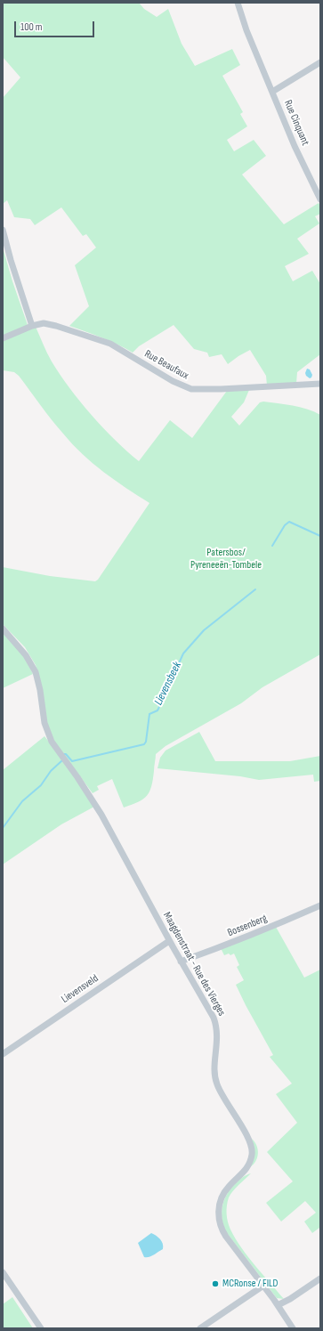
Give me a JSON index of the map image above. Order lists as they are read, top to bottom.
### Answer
{
  "streets": {
    "street": [
      "Rue Cinquant",
      "Rue Beaufaux",
      "Bossenberg",
      "Maagdenstraat - Rue des Vierges",
      "Lievensveld"
    ]
  },
  "crossings": [
    ["Bossenberg", "Maagdenstraat - Rue des Vierges"],
    ["Maagdenstraat - Rue des Vierges", "Lievensveld"]
  ],
  "water": ["Lievensbeek"],
  "parks": ["Patersbos/ Pyreneeën-Tombele"],
  "places": ["MCRonse / FILD"],
  "scale_bar": "100 m"
}
